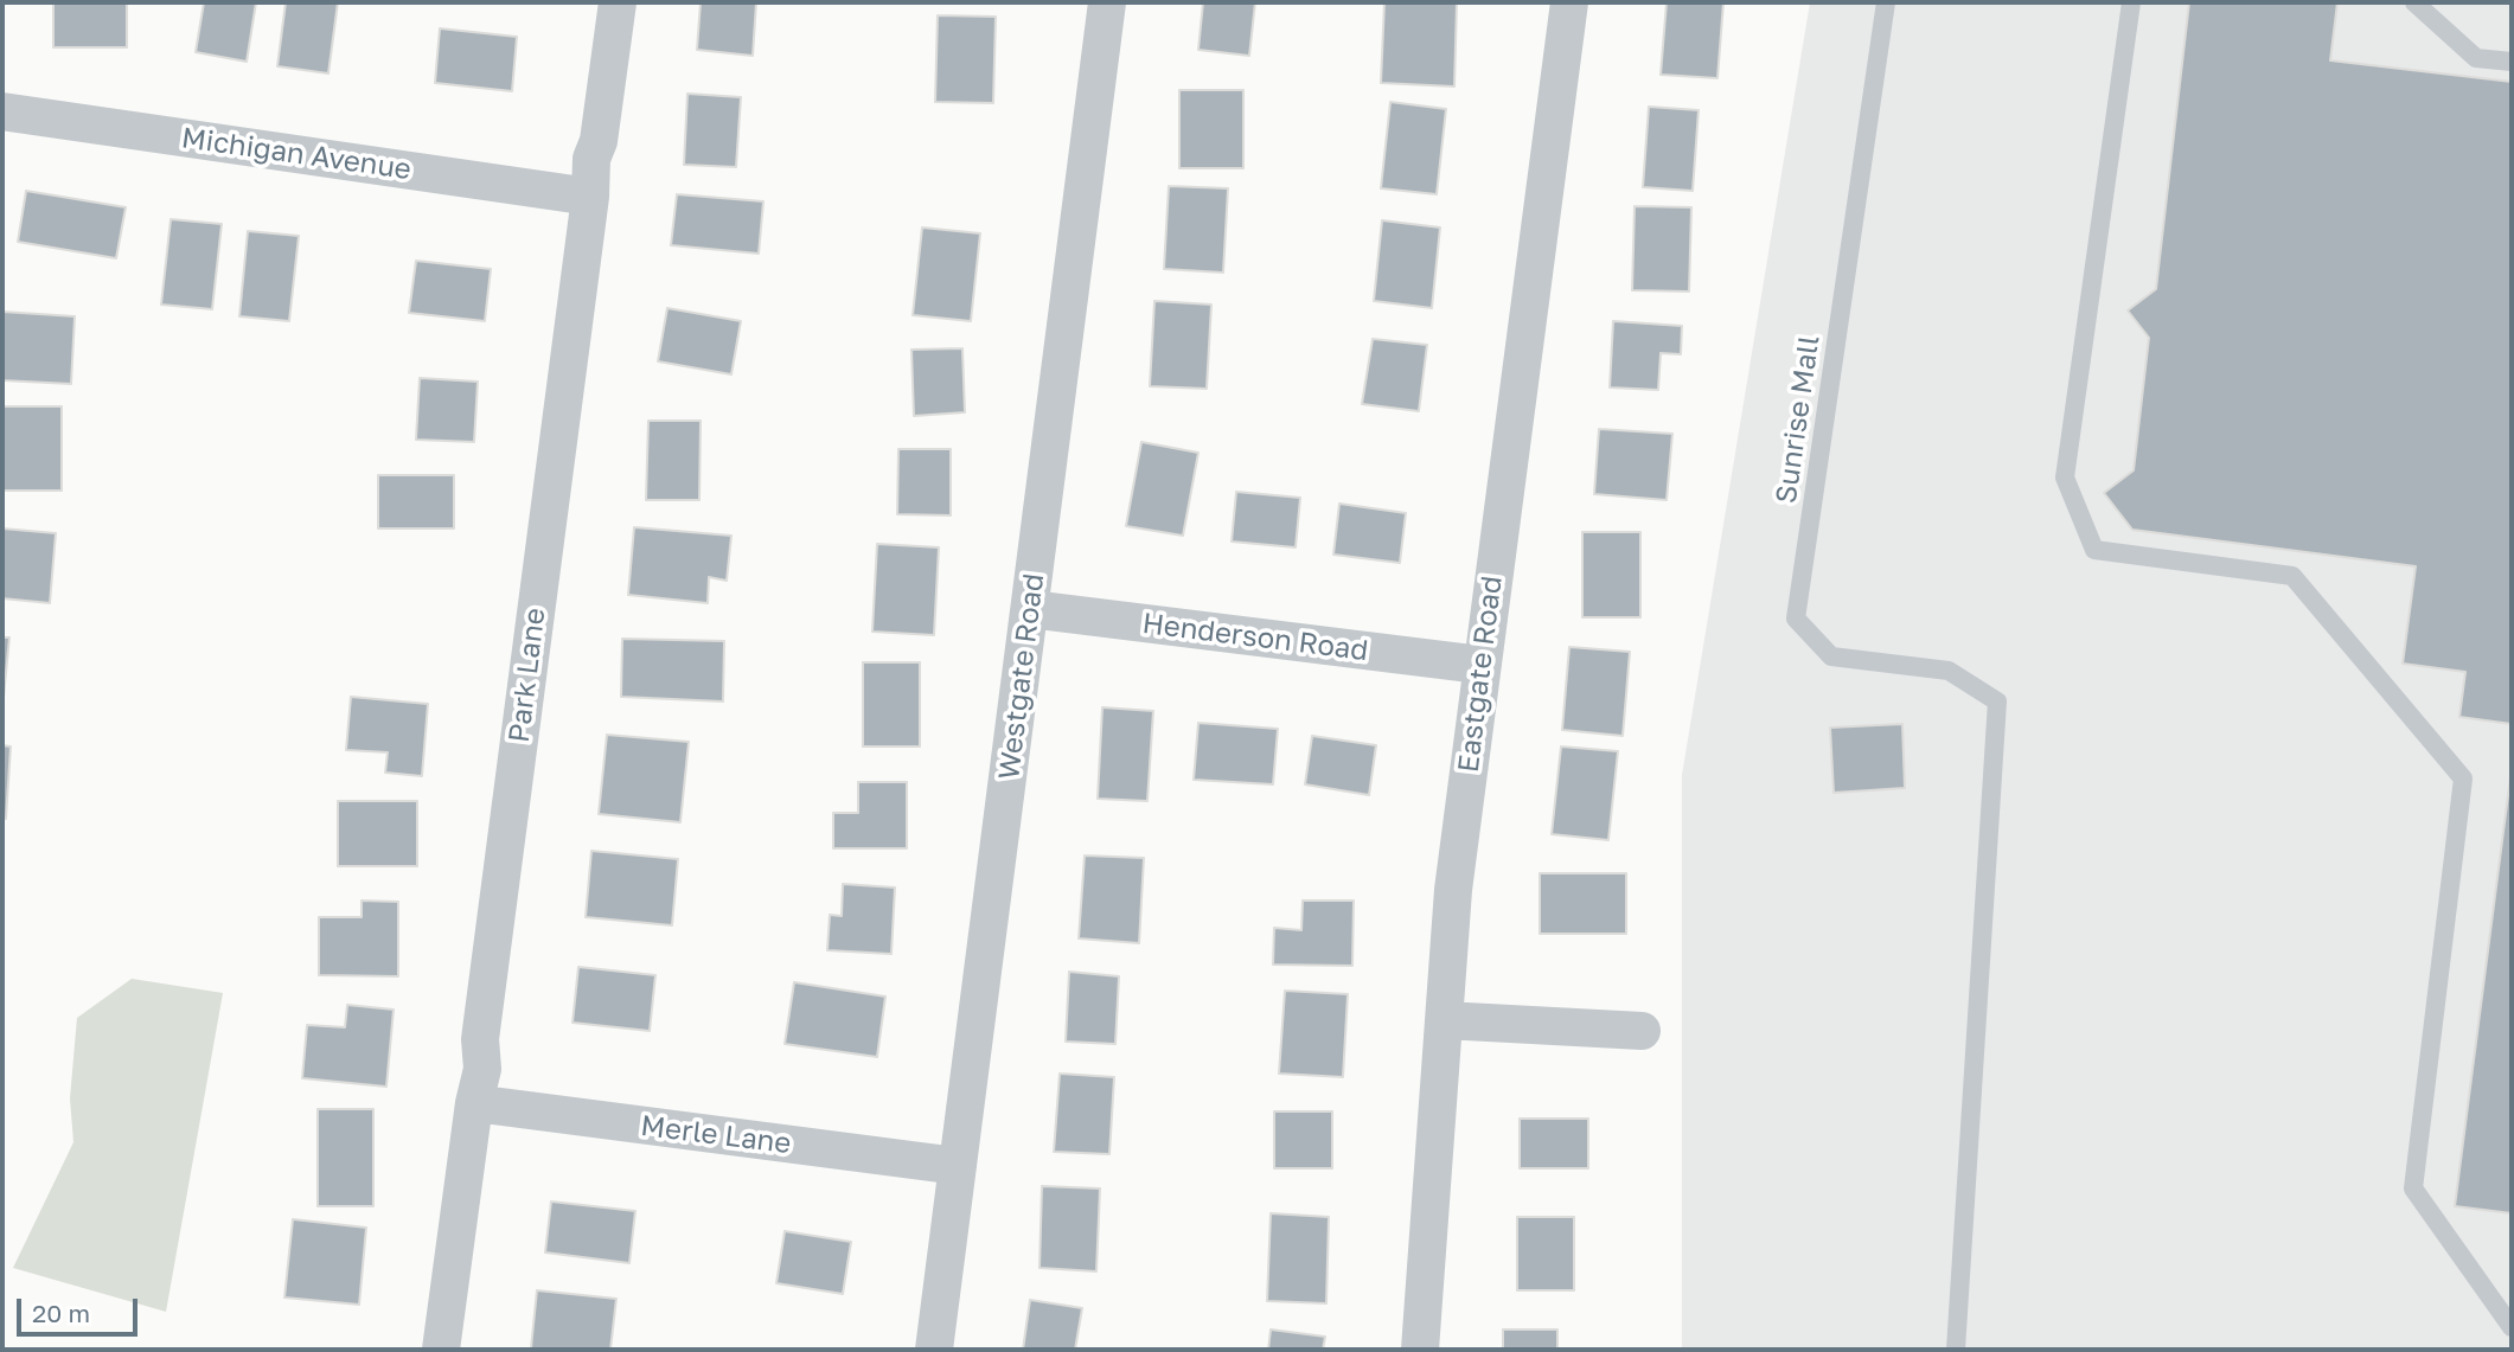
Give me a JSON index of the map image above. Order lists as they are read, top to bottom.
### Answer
{
  "streets": {
    "street": [
      "Michigan Avenue",
      "Henderson Road",
      "Eastgate Road",
      "Park Lane",
      "Westgate Road",
      "Merle Lane"
    ],
    "lane": ["Sunrise Mall"]
  },
  "crossings": [
    ["Michigan Avenue", "Park Lane"],
    ["Henderson Road", "Eastgate Road"],
    ["Henderson Road", "Westgate Road"],
    ["Park Lane", "Merle Lane"],
    ["Westgate Road", "Merle Lane"]
  ],
  "scale_bar": "20 m"
}
